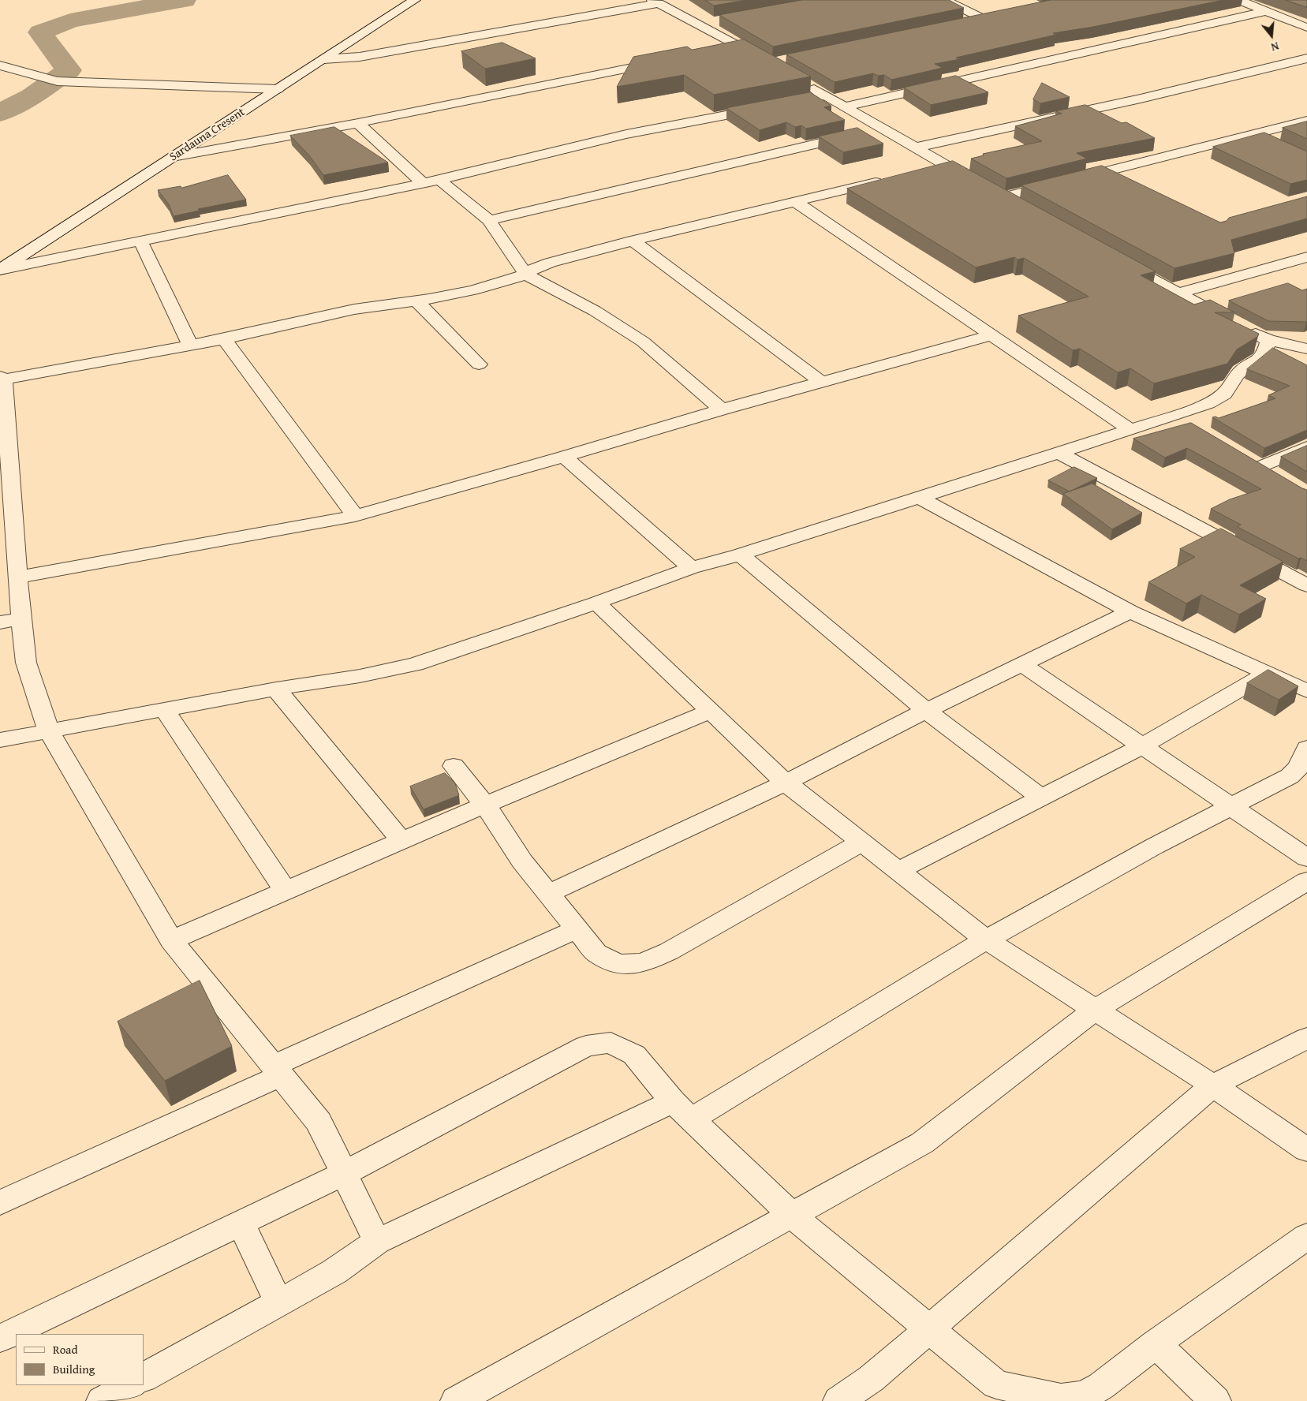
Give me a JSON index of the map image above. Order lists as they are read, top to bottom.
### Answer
{
  "streets": {
    "street": ["Sardauna Cresent"]
  },
  "legend": ["Road", "Building"],
  "north": "bottom"
}
